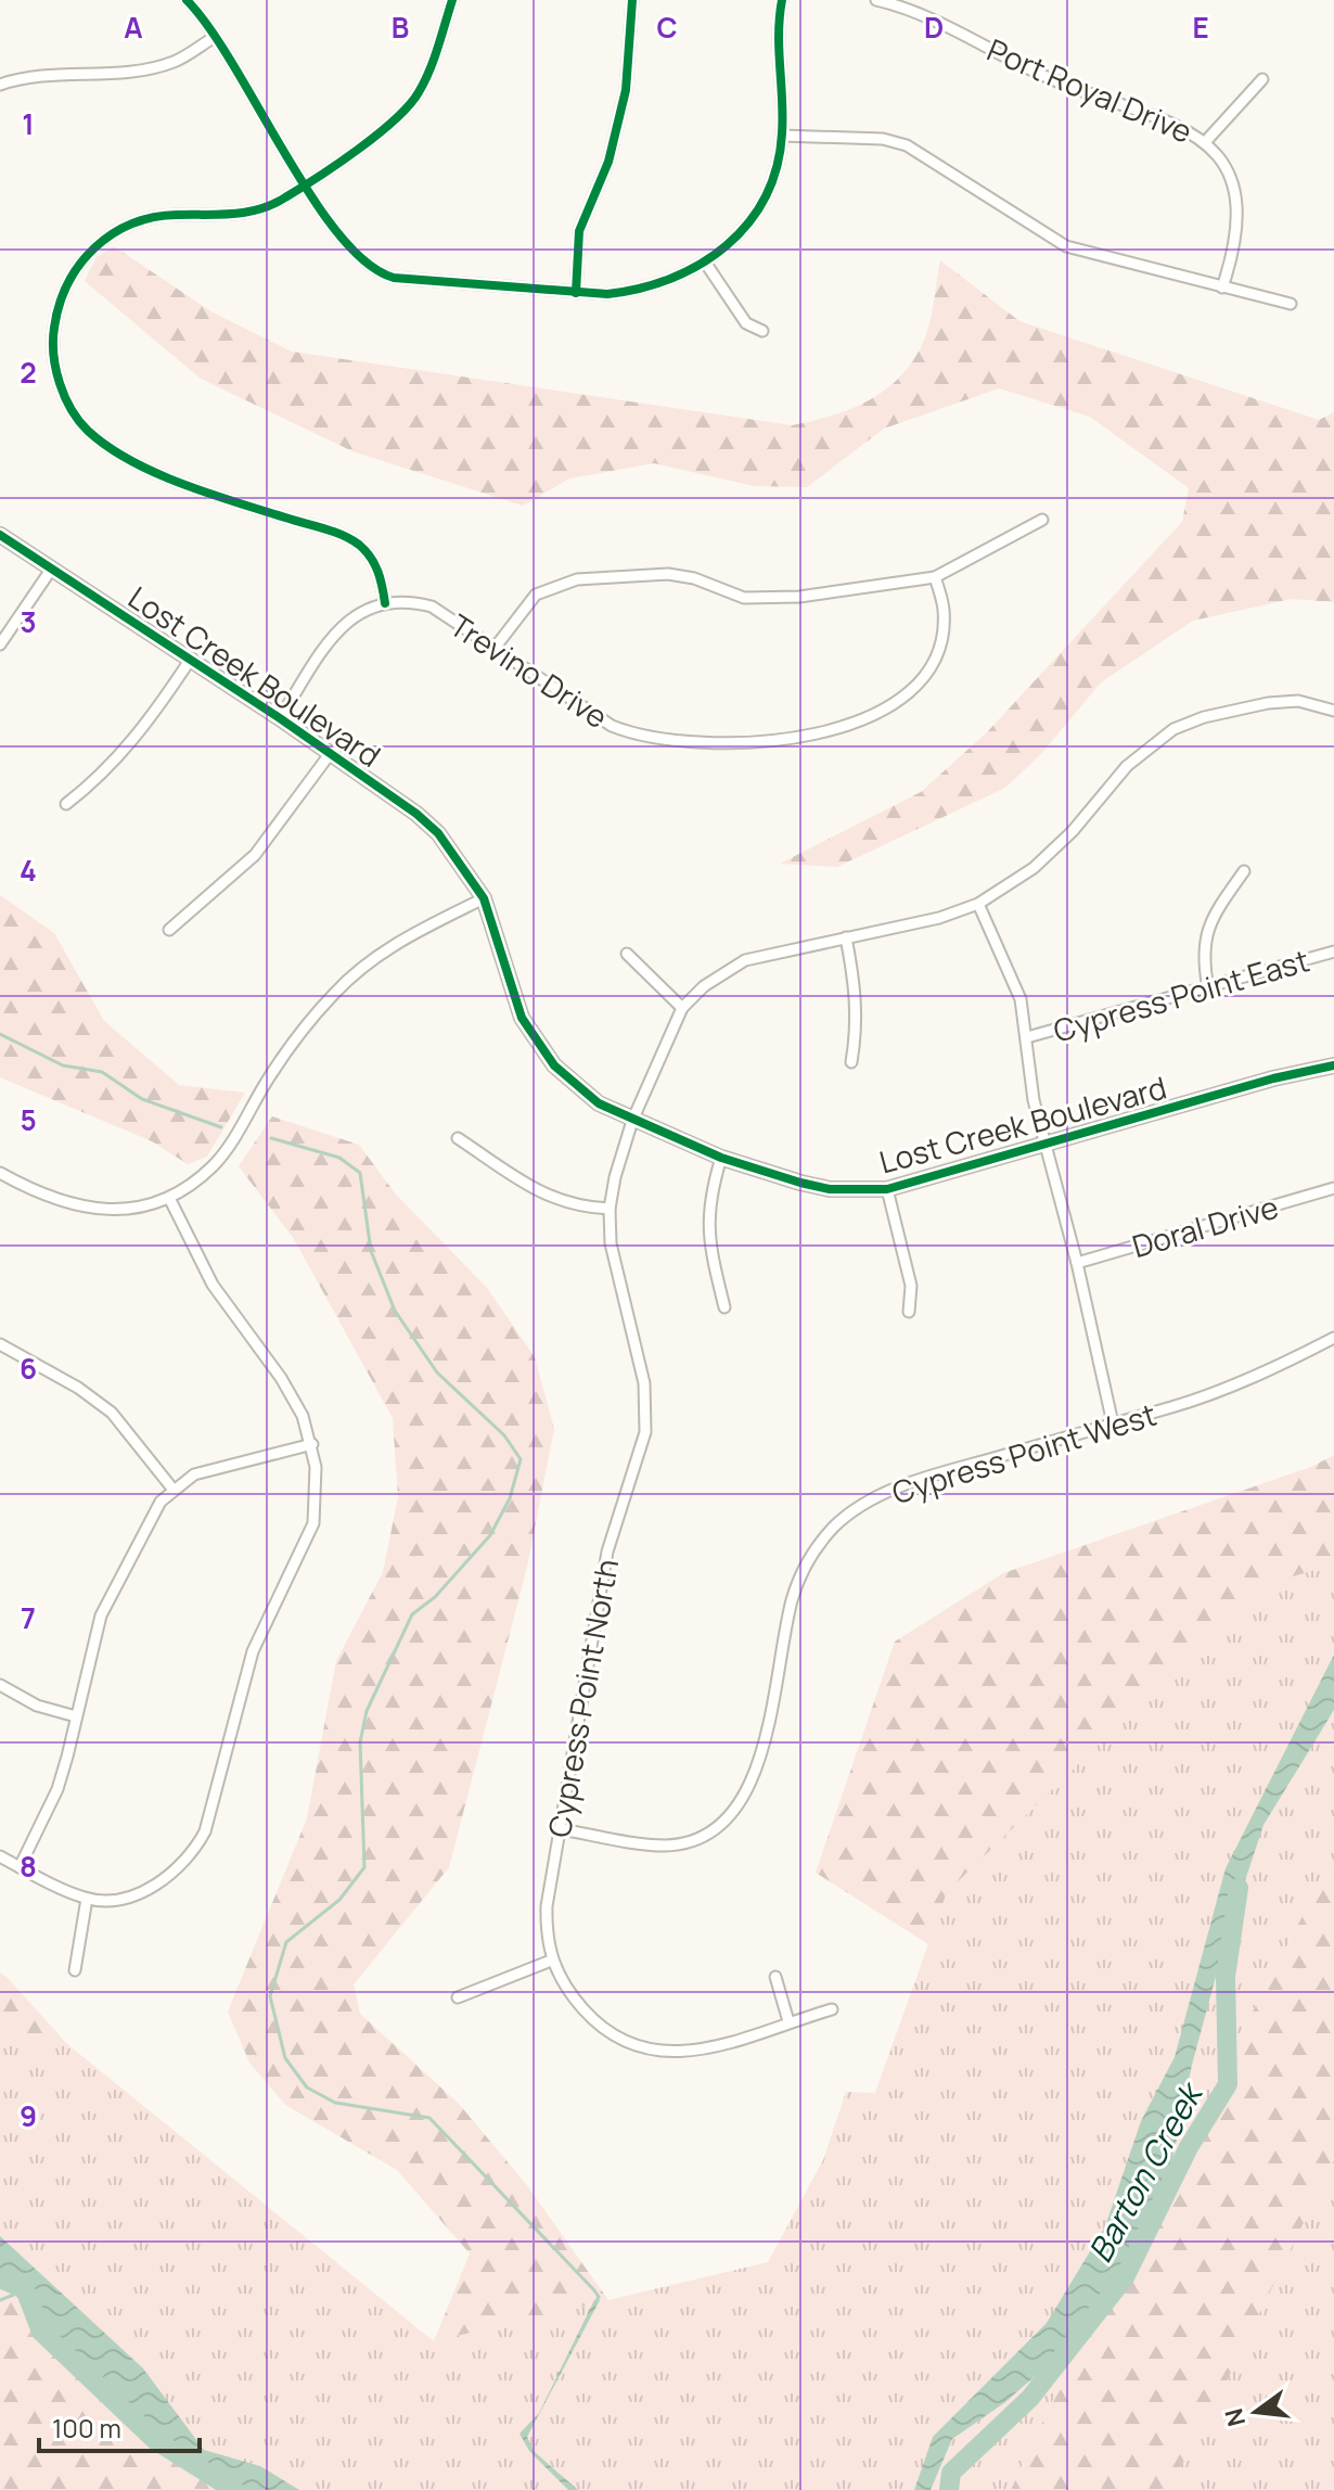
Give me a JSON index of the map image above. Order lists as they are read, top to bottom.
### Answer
{
  "streets": {
    "street": [
      "Port Royal Drive",
      "Trevino Drive",
      "Lost Creek Boulevard",
      "Cypress Point East",
      "Doral Drive",
      "Cypress Point West",
      "Cypress Point North"
    ]
  },
  "crossings": [
    ["Trevino Drive", "Lost Creek Boulevard"],
    ["Lost Creek Boulevard", "Cypress Point North"],
    ["Cypress Point West", "Cypress Point North"]
  ],
  "water": ["Barton Creek"],
  "scale_bar": "100 m",
  "north": "left",
  "grid": {
    "columns": [
      "A",
      "B",
      "C",
      "D",
      "E"
    ],
    "rows": [
      "1",
      "2",
      "3",
      "4",
      "5",
      "6",
      "7",
      "8",
      "9"
    ]
  }
}
